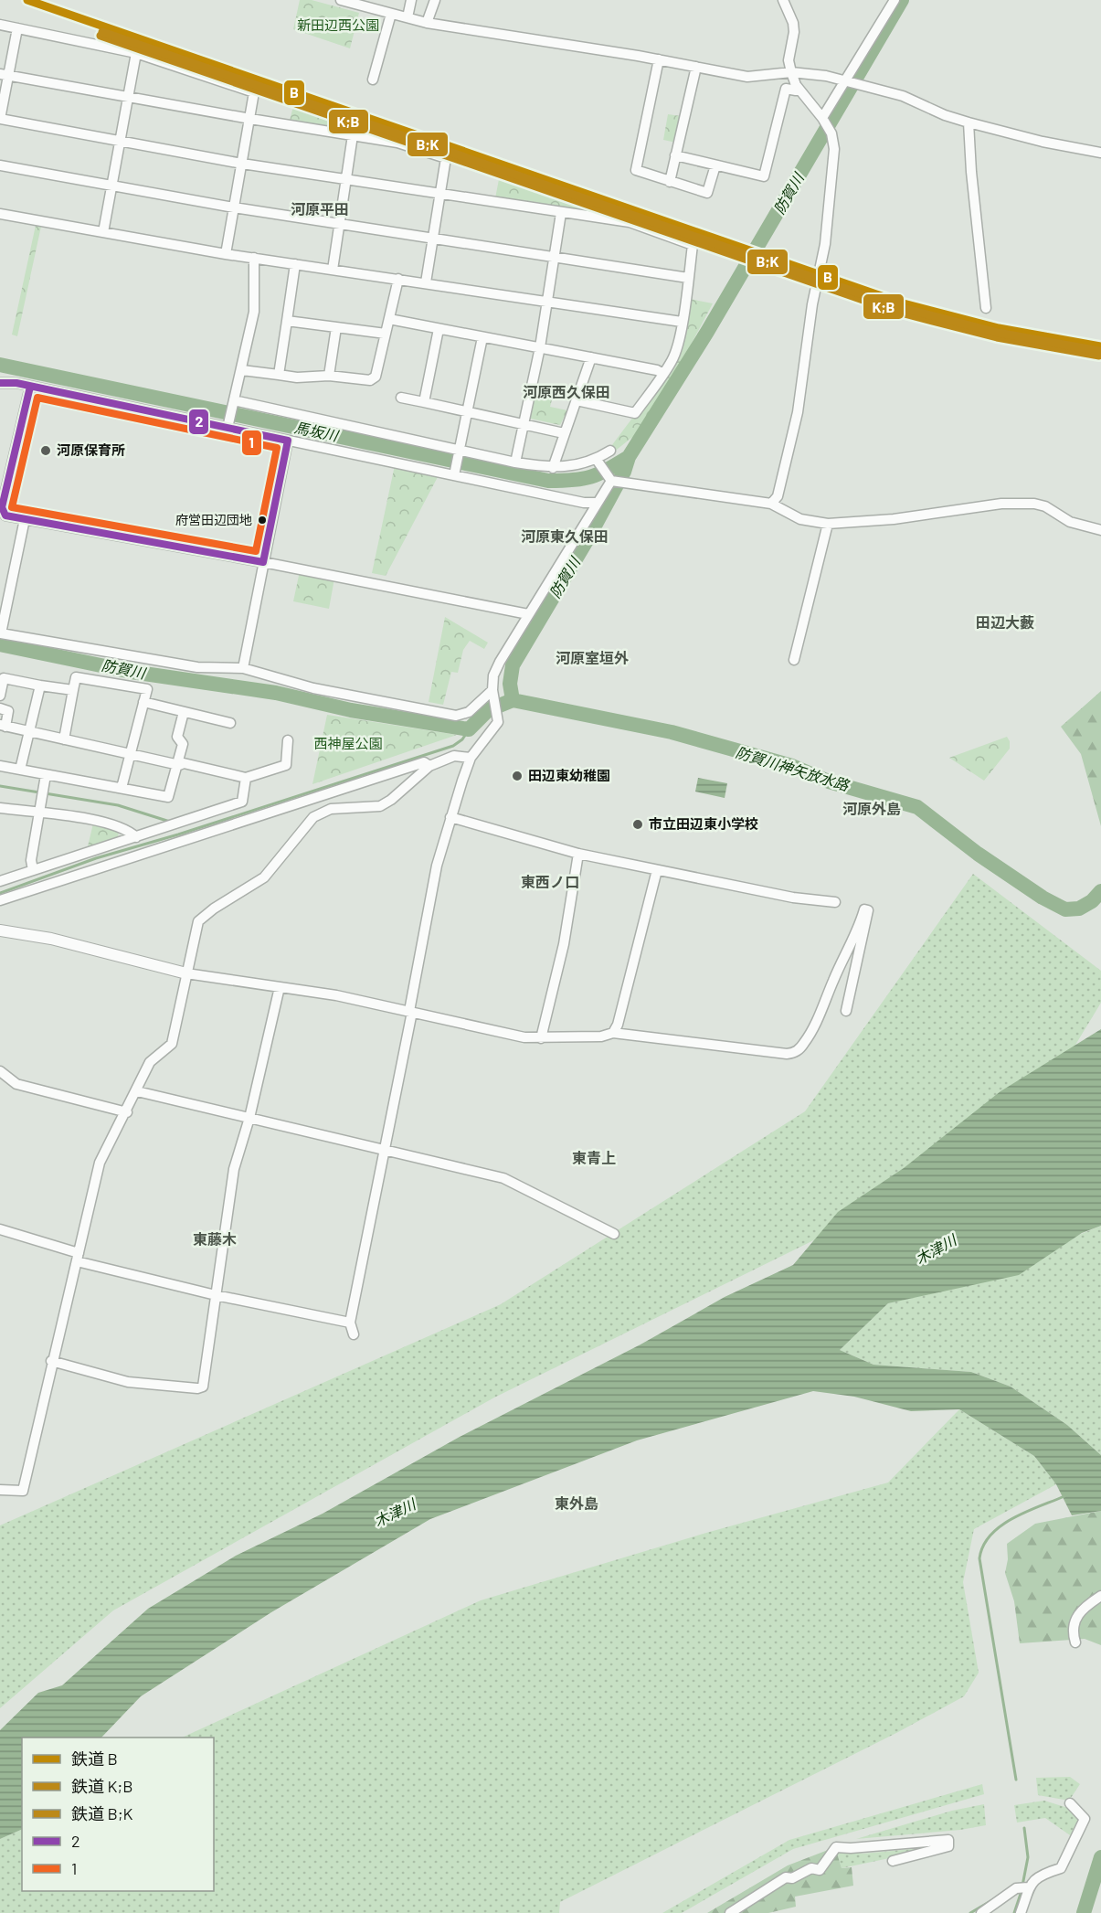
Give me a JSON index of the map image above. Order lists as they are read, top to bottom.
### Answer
{
  "districts": [
    "河原平田",
    "河原西久保田",
    "河原東久保田",
    "田辺大藪",
    "河原室垣外",
    "河原外島",
    "東西ノ口",
    "東青上",
    "東藤木",
    "東外島"
  ],
  "water": [
    "防賀川",
    "馬坂川",
    "防賀川神矢放水路",
    "木津川"
  ],
  "parks": ["新田辺西公園", "西神屋公園"],
  "places": [
    "河原保育所",
    "府営田辺団地",
    "田辺東幼稚園",
    "市立田辺東小学校"
  ],
  "lines": [
    "rail line B",
    "rail line B;K",
    "rail line K;B",
    "transit line 2",
    "transit line 1"
  ],
  "legend": [
    "鉄道 B",
    "鉄道 K;B",
    "鉄道 B;K",
    "2",
    "1"
  ]
}
